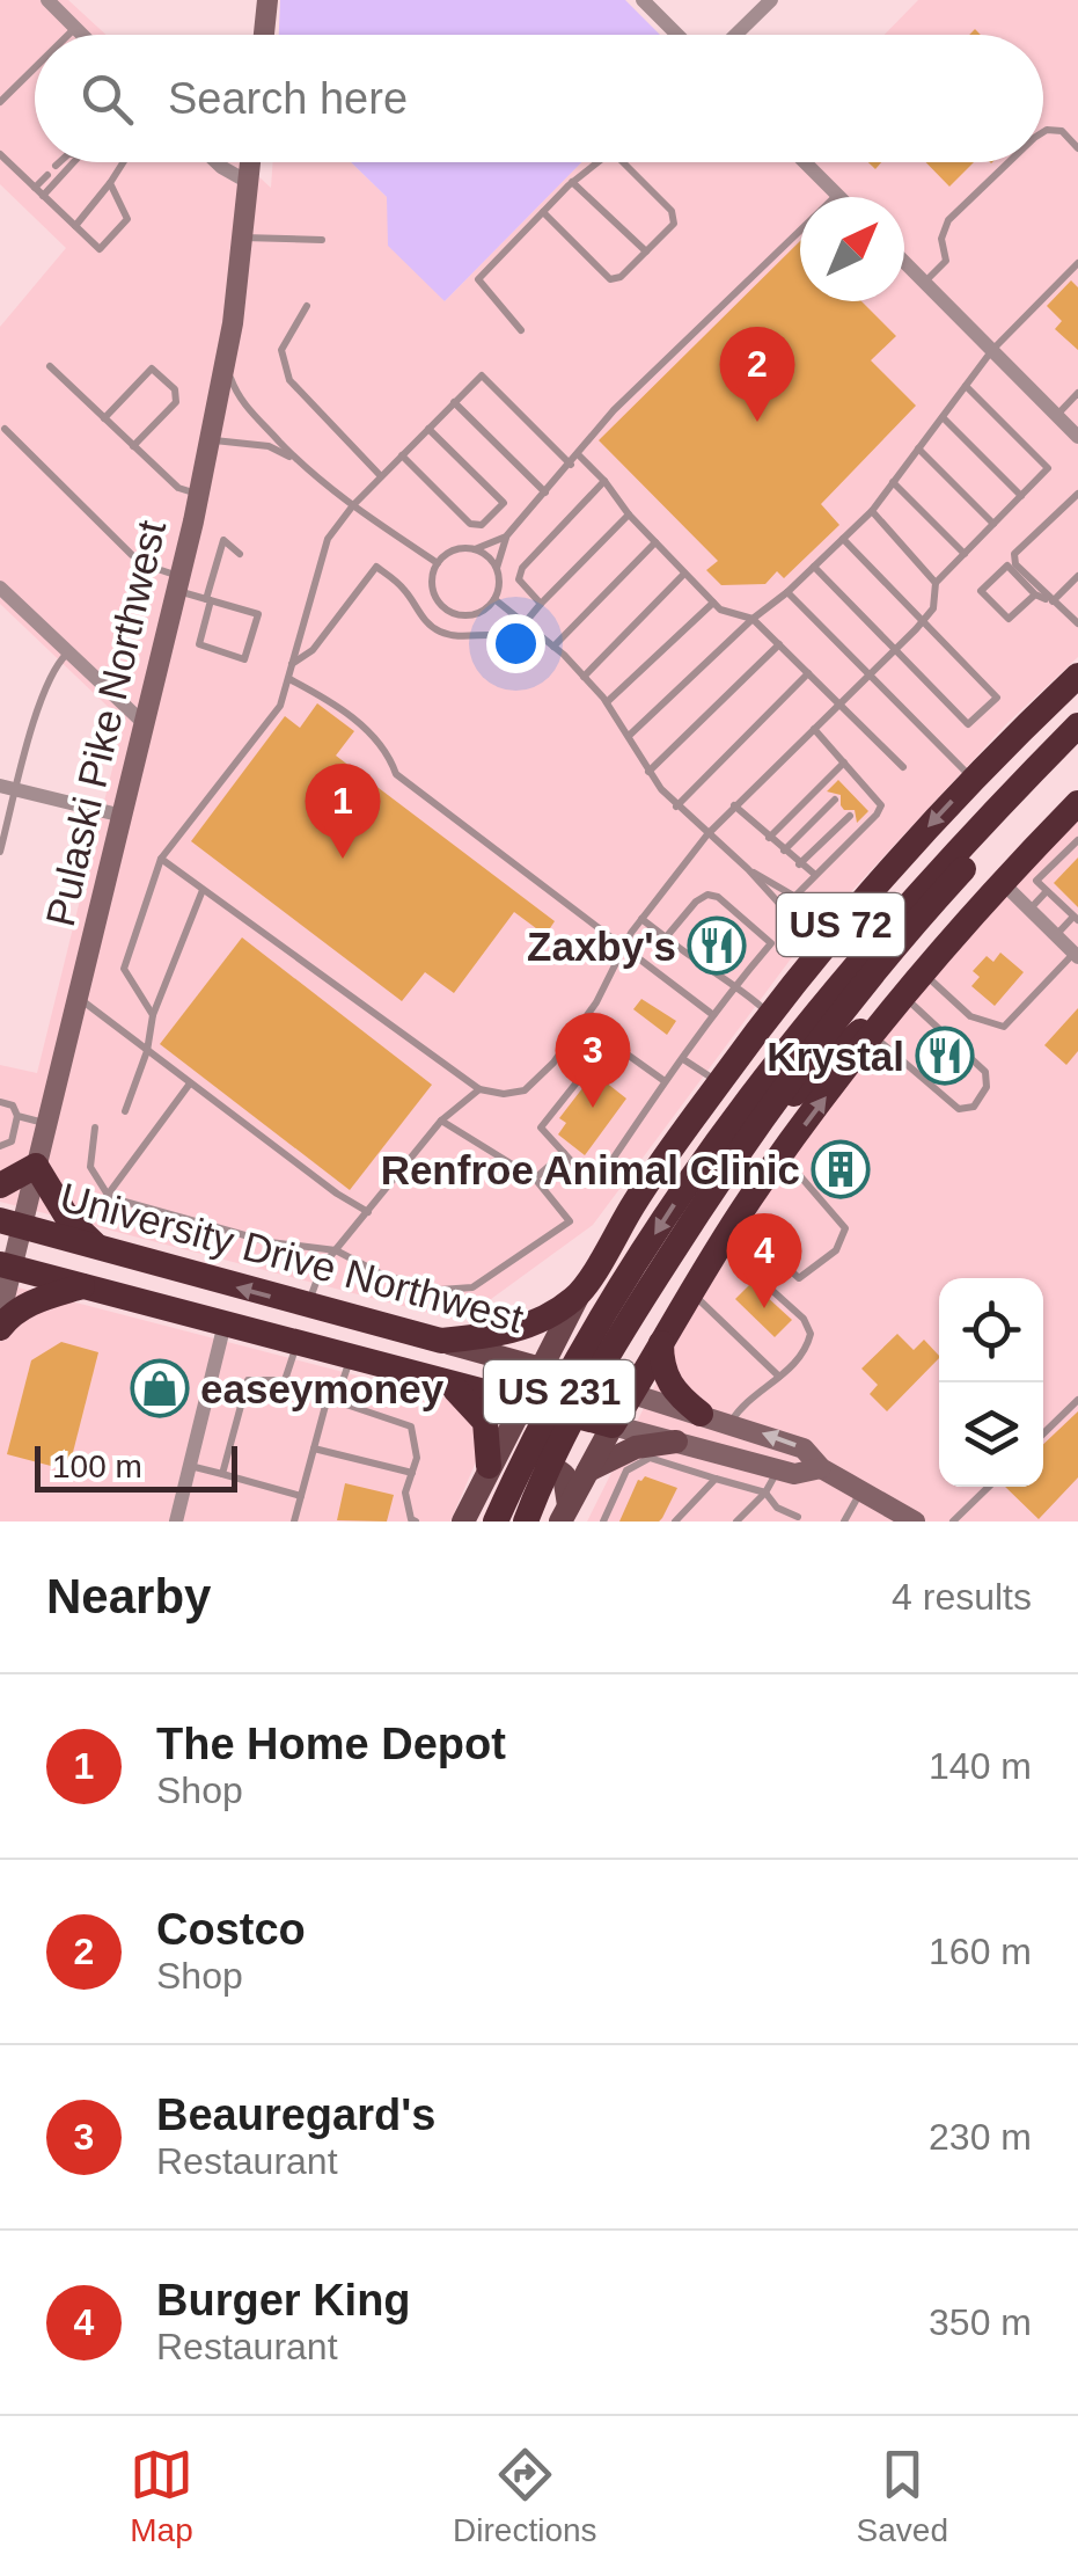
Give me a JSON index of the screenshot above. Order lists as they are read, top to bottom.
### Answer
{
  "streets": {
    "highway": ["US 72", "University Drive Northwest", "US 231"],
    "main road": ["Pulaski Pike Northwest"]
  },
  "crossings": [
    ["Pulaski Pike Northwest", "University Drive Northwest"],
    ["US 72", "University Drive Northwest"]
  ],
  "places": {
    "restaurant": ["Zaxby's", "Krystal"],
    "building": ["Renfroe Animal Clinic"],
    "shop": ["easeymoney"]
  },
  "scale_bar": "100 m",
  "north": "top right",
  "page": {
    "search": "Search here",
    "pins": [
      "2",
      "1",
      "3",
      "4"
    ],
    "scale": "100 m",
    "heading": ["Nearby", "4 results"],
    "list": [
      {
        "mark": "1",
        "name": "The Home Depot",
        "note": "Shop",
        "value": "140 m"
      },
      {
        "mark": "2",
        "name": "Costco",
        "note": "Shop",
        "value": "160 m"
      },
      {
        "mark": "3",
        "name": "Beauregard's",
        "note": "Restaurant",
        "value": "230 m"
      },
      {
        "mark": "4",
        "name": "Burger King",
        "note": "Restaurant",
        "value": "350 m"
      }
    ],
    "nav": ["Map", "Directions", "Saved"]
  }
}
